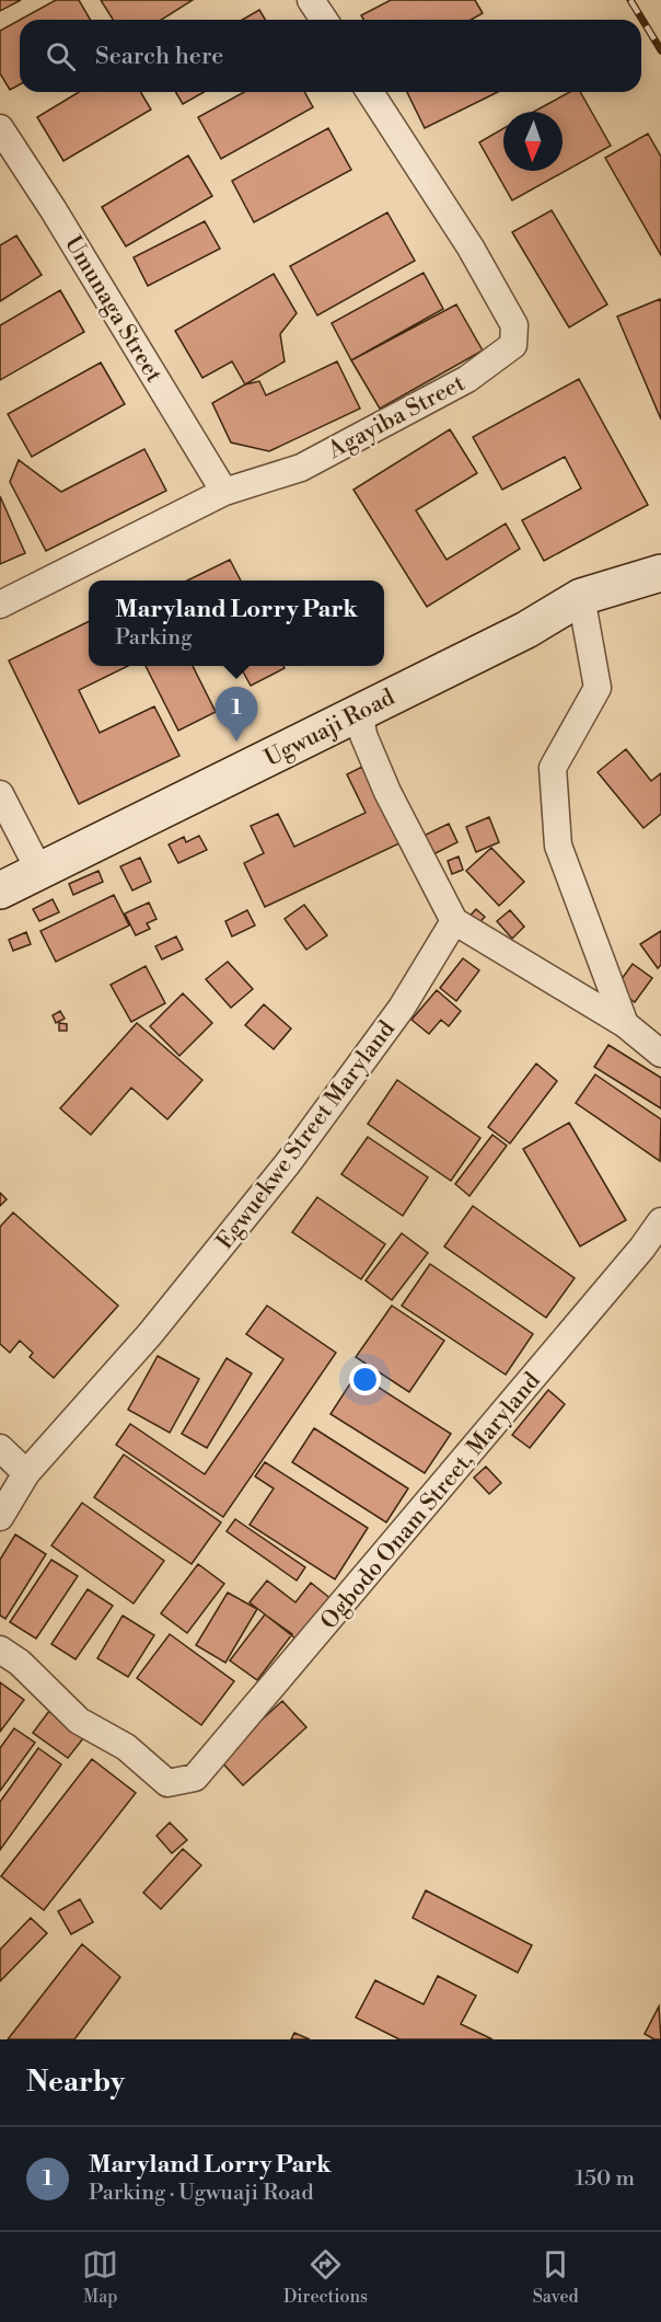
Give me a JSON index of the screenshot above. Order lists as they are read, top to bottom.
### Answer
{
  "streets": {
    "main road": ["Ugwuaji Road"],
    "street": [
      "Umunaga Street",
      "Agayiba Street",
      "Egwuekwe Street Maryland",
      "Ogbodo Onam Street, Maryland"
    ]
  },
  "crossings": [
    ["Umunaga Street", "Agayiba Street"]
  ],
  "north": "bottom",
  "page": {
    "search": "Search here",
    "popup": ["Maryland Lorry Park", "Parking"],
    "pins": "1",
    "heading": "Nearby",
    "list": [
      {
        "mark": "1",
        "name": "Maryland Lorry Park",
        "note": "Parking · Ugwuaji Road",
        "value": "150 m"
      }
    ],
    "nav": ["Map", "Directions", "Saved"]
  }
}
